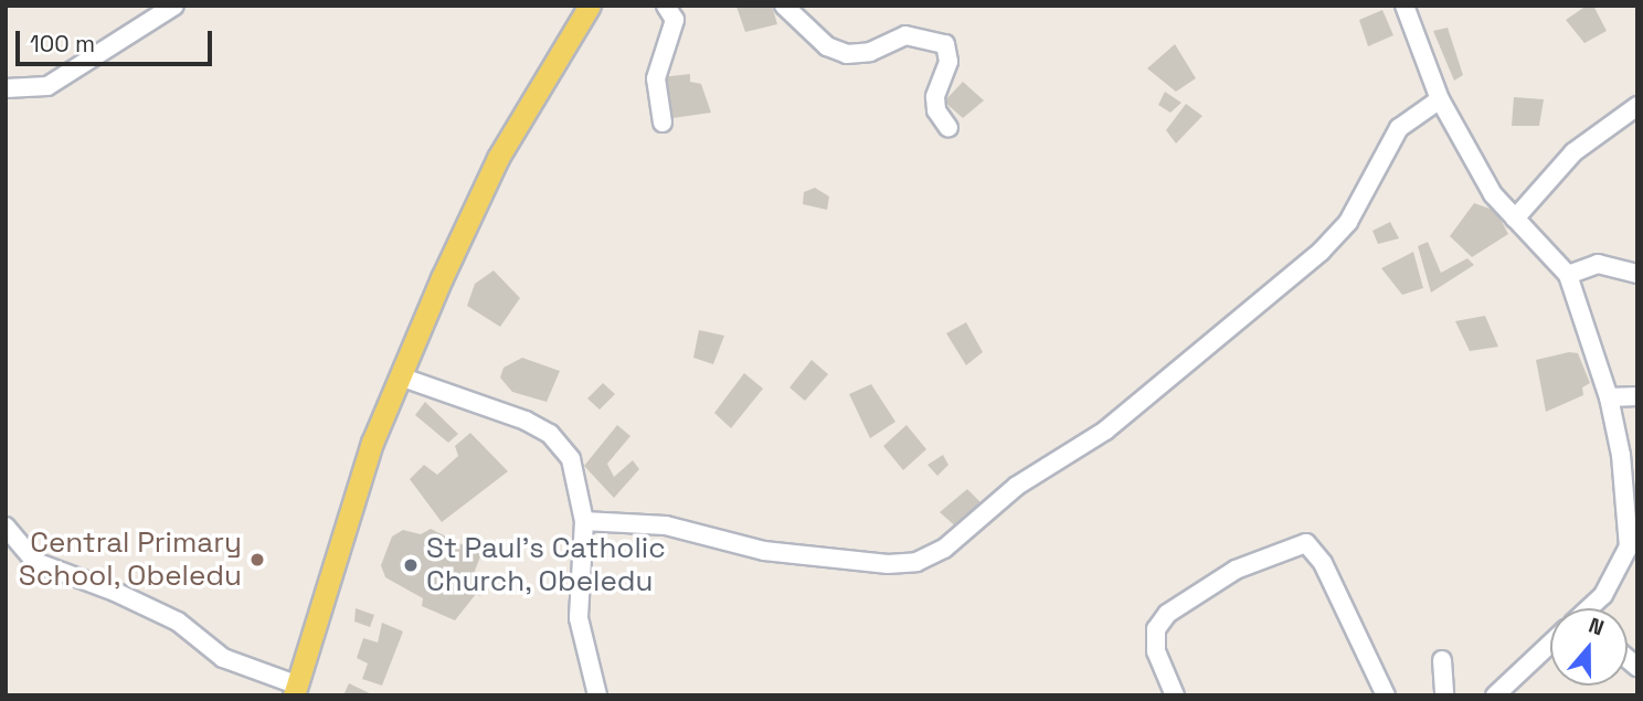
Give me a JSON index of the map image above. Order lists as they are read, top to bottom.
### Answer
{
  "places": ["Central Primary School, Obeledu", "St Paul's Catholic Church, Obeledu"],
  "scale_bar": "100 m",
  "north": "top"
}
